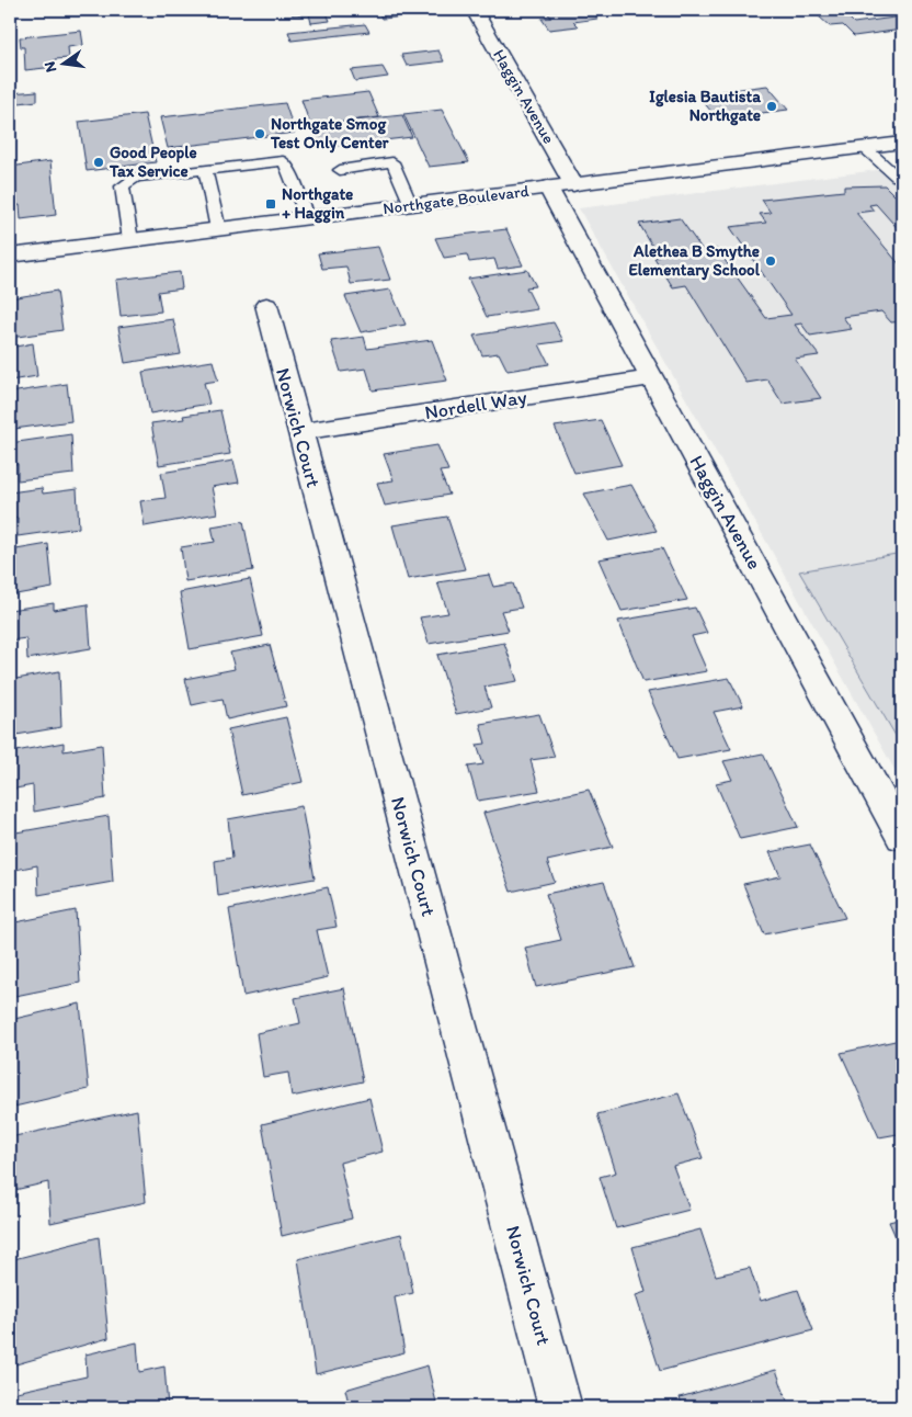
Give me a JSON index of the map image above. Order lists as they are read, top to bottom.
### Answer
{
  "streets": {
    "street": [
      "Haggin Avenue",
      "Northgate Boulevard",
      "Nordell Way",
      "Norwich Court"
    ]
  },
  "crossings": [
    ["Haggin Avenue", "Northgate Boulevard"],
    ["Haggin Avenue", "Nordell Way"],
    ["Nordell Way", "Norwich Court"]
  ],
  "places": {
    "other": [
      "Iglesia Bautista Northgate",
      "Northgate Smog Test Only Center",
      "Good People Tax Service",
      "Alethea B Smythe Elementary School"
    ],
    "transit": ["Northgate + Haggin"]
  },
  "north": "left"
}
